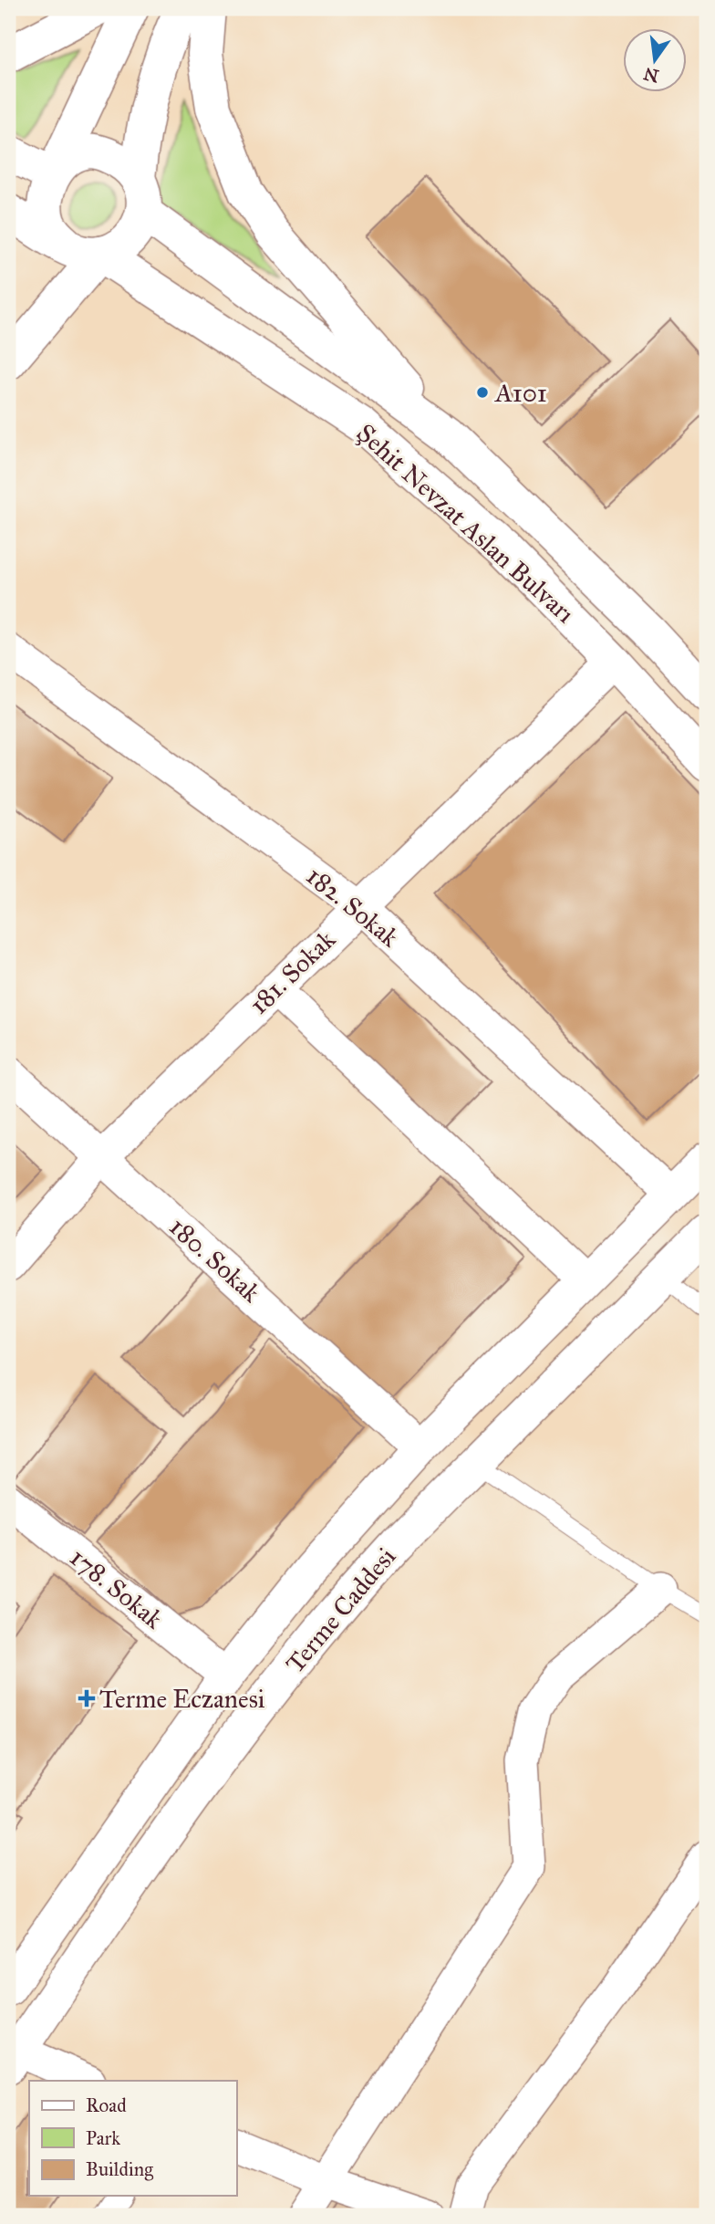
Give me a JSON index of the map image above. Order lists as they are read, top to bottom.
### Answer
{
  "streets": {
    "main road": ["Şehit Nevzat Aslan Bulvarı", "Terme Caddesi"],
    "street": [
      "182. Sokak",
      "181. Sokak",
      "180. Sokak",
      "178. Sokak"
    ]
  },
  "crossings": [
    ["Şehit Nevzat Aslan Bulvarı", "181. Sokak"],
    ["182. Sokak", "181. Sokak"],
    ["182. Sokak", "Terme Caddesi"],
    ["181. Sokak", "180. Sokak"],
    ["180. Sokak", "Terme Caddesi"],
    ["178. Sokak", "Terme Caddesi"]
  ],
  "places": {
    "other": ["A101"],
    "health": ["Terme Eczanesi"]
  },
  "legend": ["Road", "Park", "Building"],
  "north": "bottom"
}
